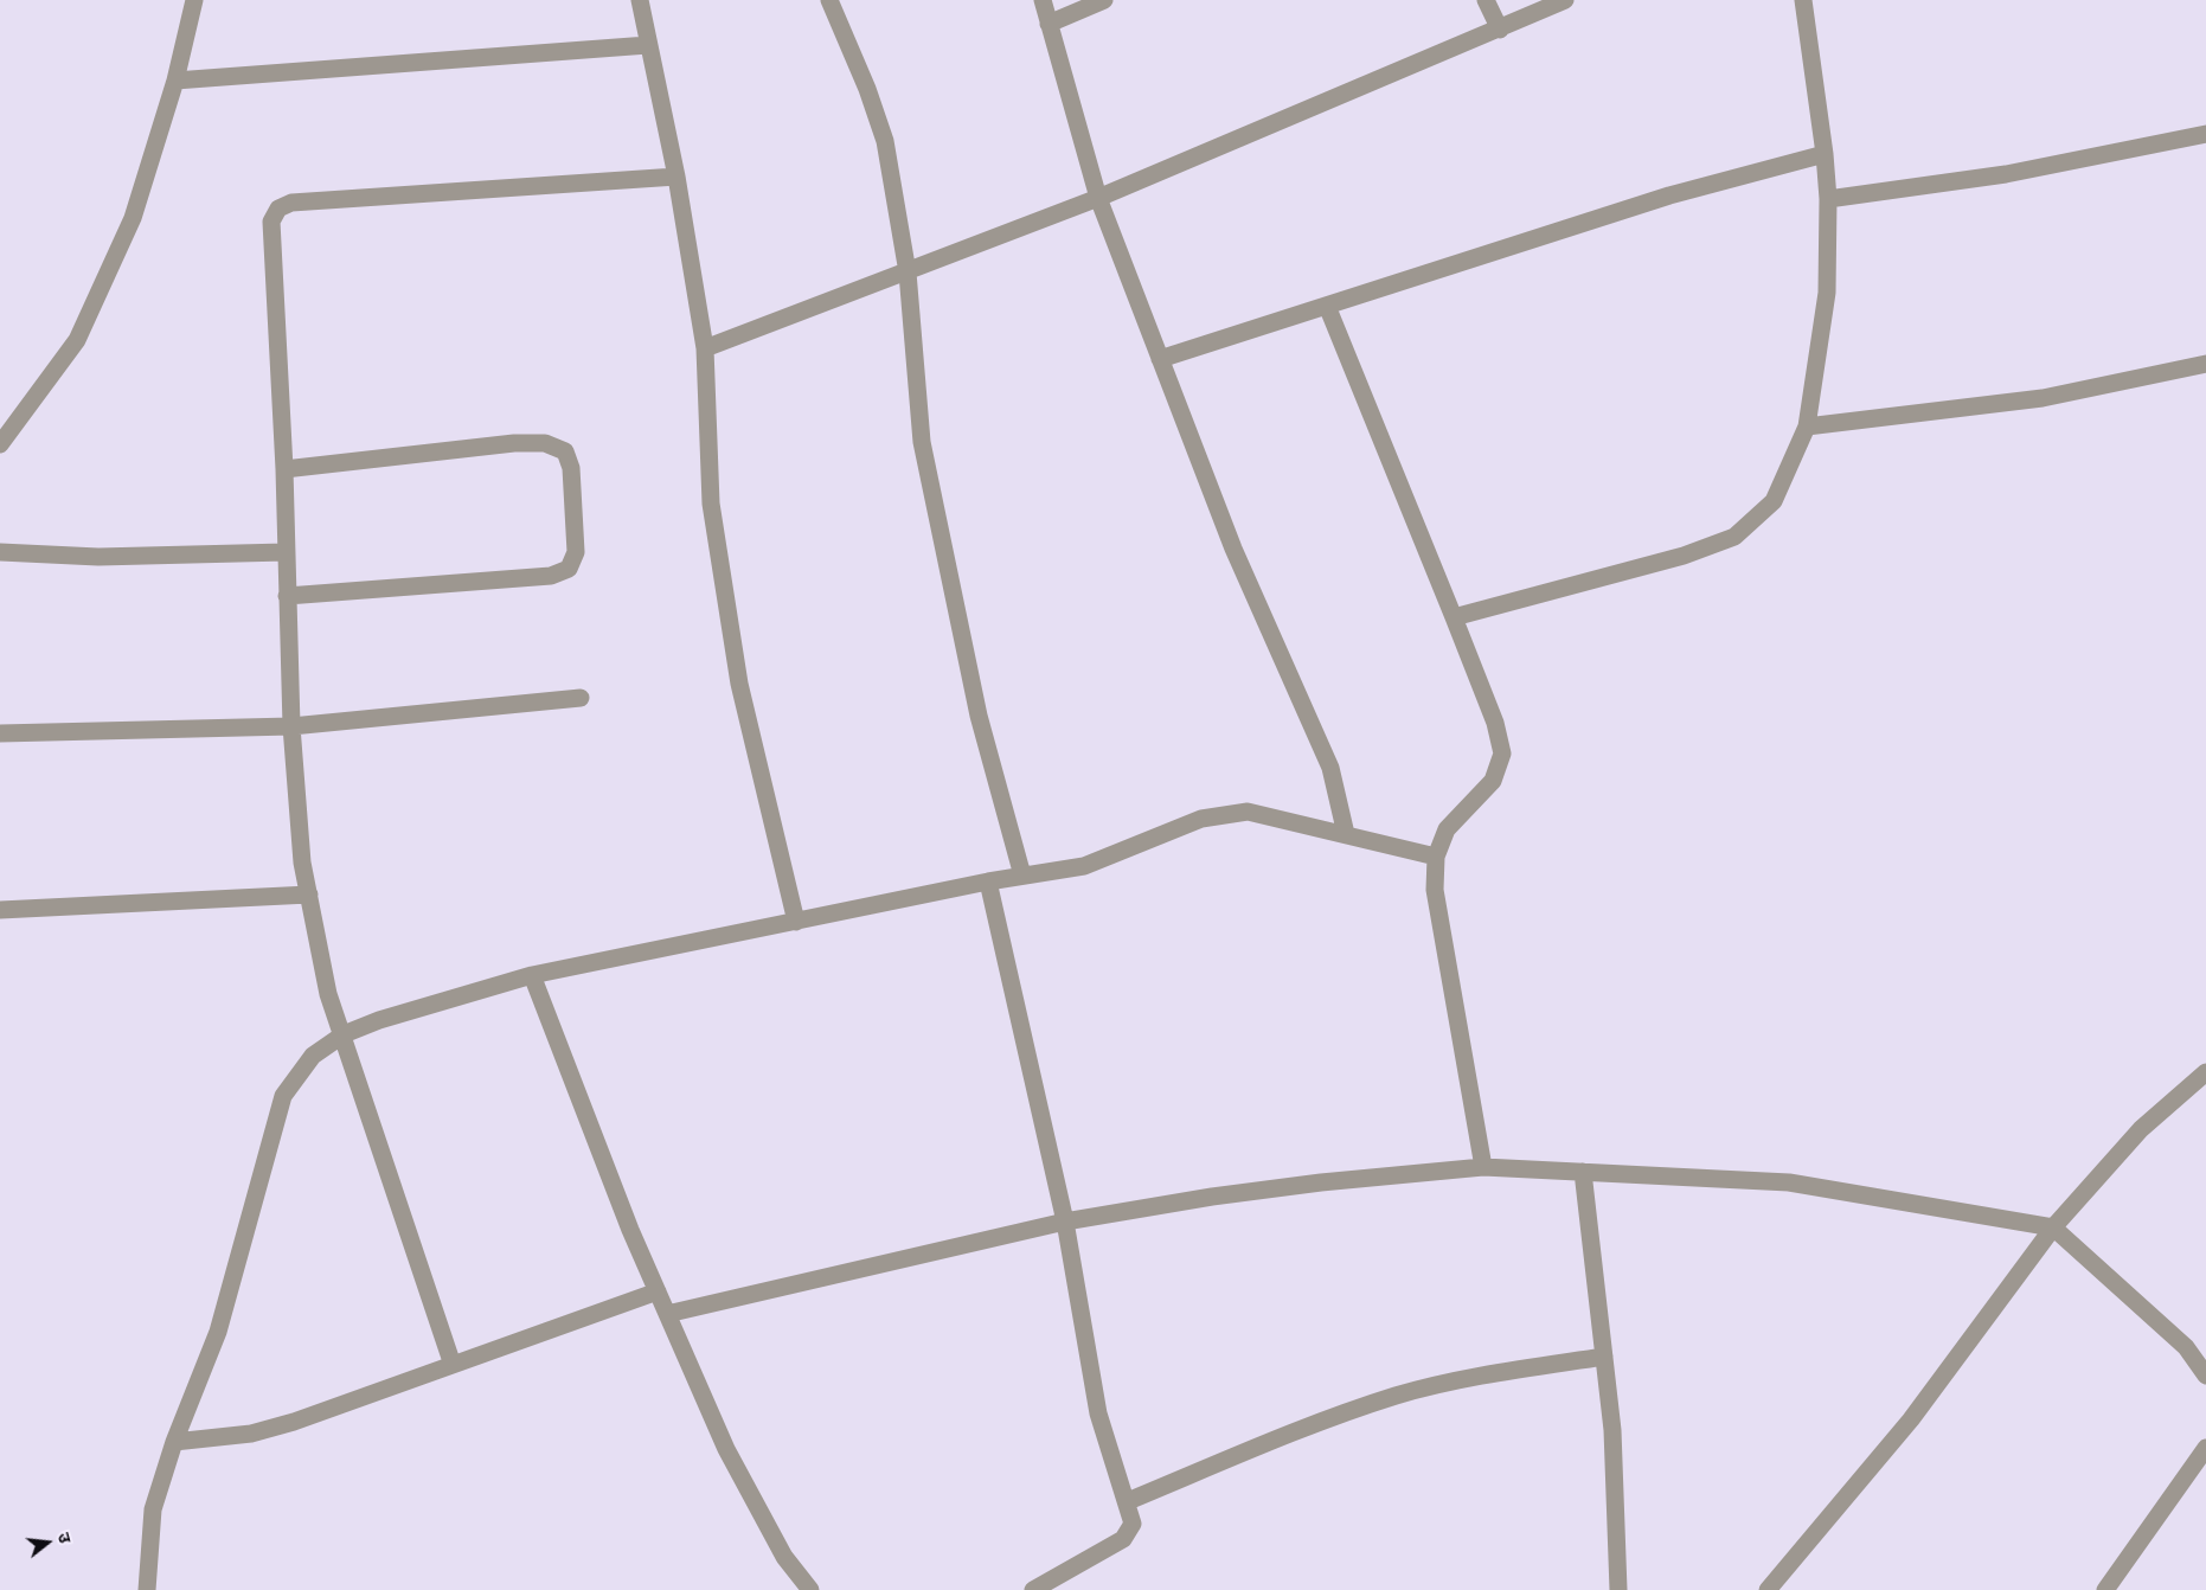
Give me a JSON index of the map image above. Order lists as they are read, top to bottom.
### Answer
{
  "north": "right"
}
